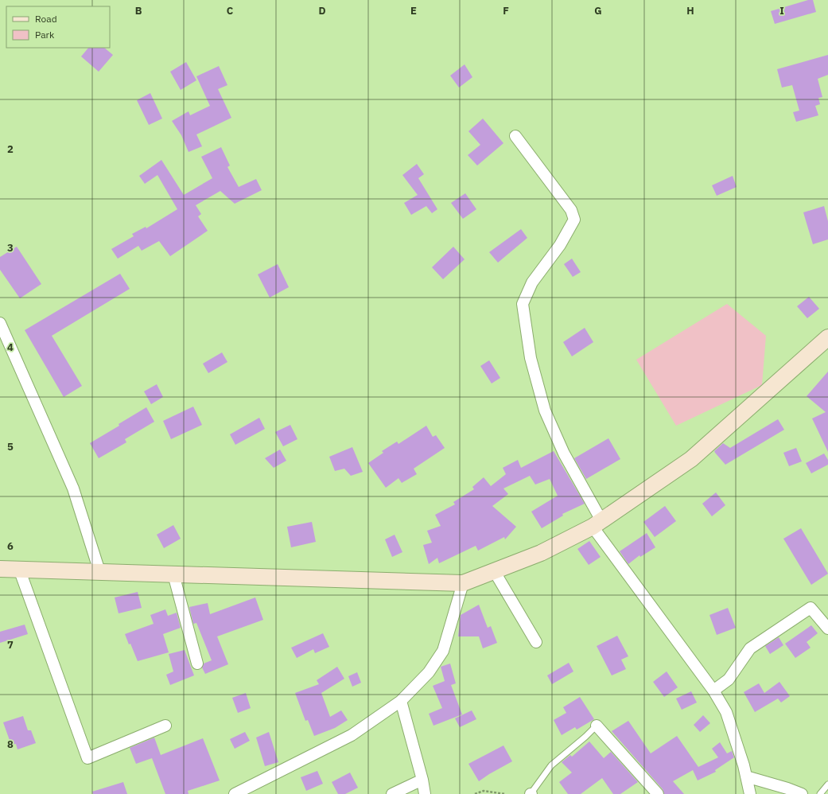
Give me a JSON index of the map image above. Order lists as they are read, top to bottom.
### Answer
{
  "legend": ["Road", "Park"],
  "grid": {
    "columns": [
      "B",
      "C",
      "D",
      "E",
      "F",
      "G",
      "H",
      "I"
    ],
    "rows": [
      "2",
      "3",
      "4",
      "5",
      "6",
      "7",
      "8"
    ]
  }
}
